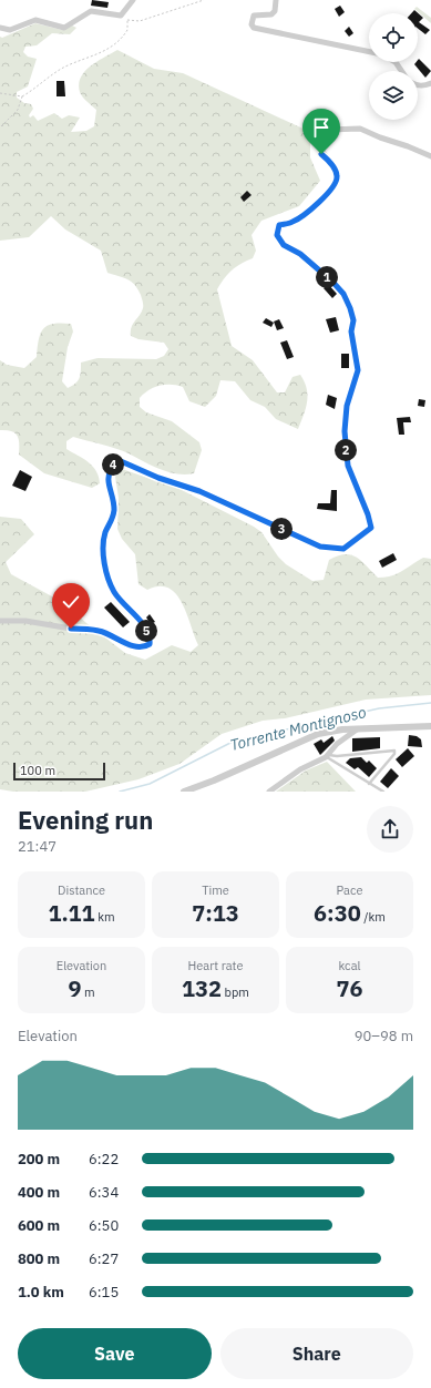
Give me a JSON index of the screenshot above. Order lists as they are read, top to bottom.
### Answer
{
  "water": ["Torrente Montignoso"],
  "scale_bar": "100 m",
  "page": {
    "pins": [
      "1",
      "2",
      "4",
      "3",
      "5"
    ],
    "scale": "100 m",
    "heading": ["Evening run", "21:47"],
    "stats": [
      ["Distance", "1.11 km"],
      ["Time", "7:13"],
      ["Pace", "6:30 /km"],
      ["Elevation", "9 m"],
      ["Heart rate", "132 bpm"],
      ["kcal", "76"]
    ],
    "chart": ["Elevation", "90–98 m"],
    "list": [
      {
        "name": "200 m",
        "note": "6:22"
      },
      {
        "name": "400 m",
        "note": "6:34"
      },
      {
        "name": "600 m",
        "note": "6:50"
      },
      {
        "name": "800 m",
        "note": "6:27"
      },
      {
        "name": "1.0 km",
        "note": "6:15"
      }
    ],
    "buttons": ["Save", "Share"]
  }
}
